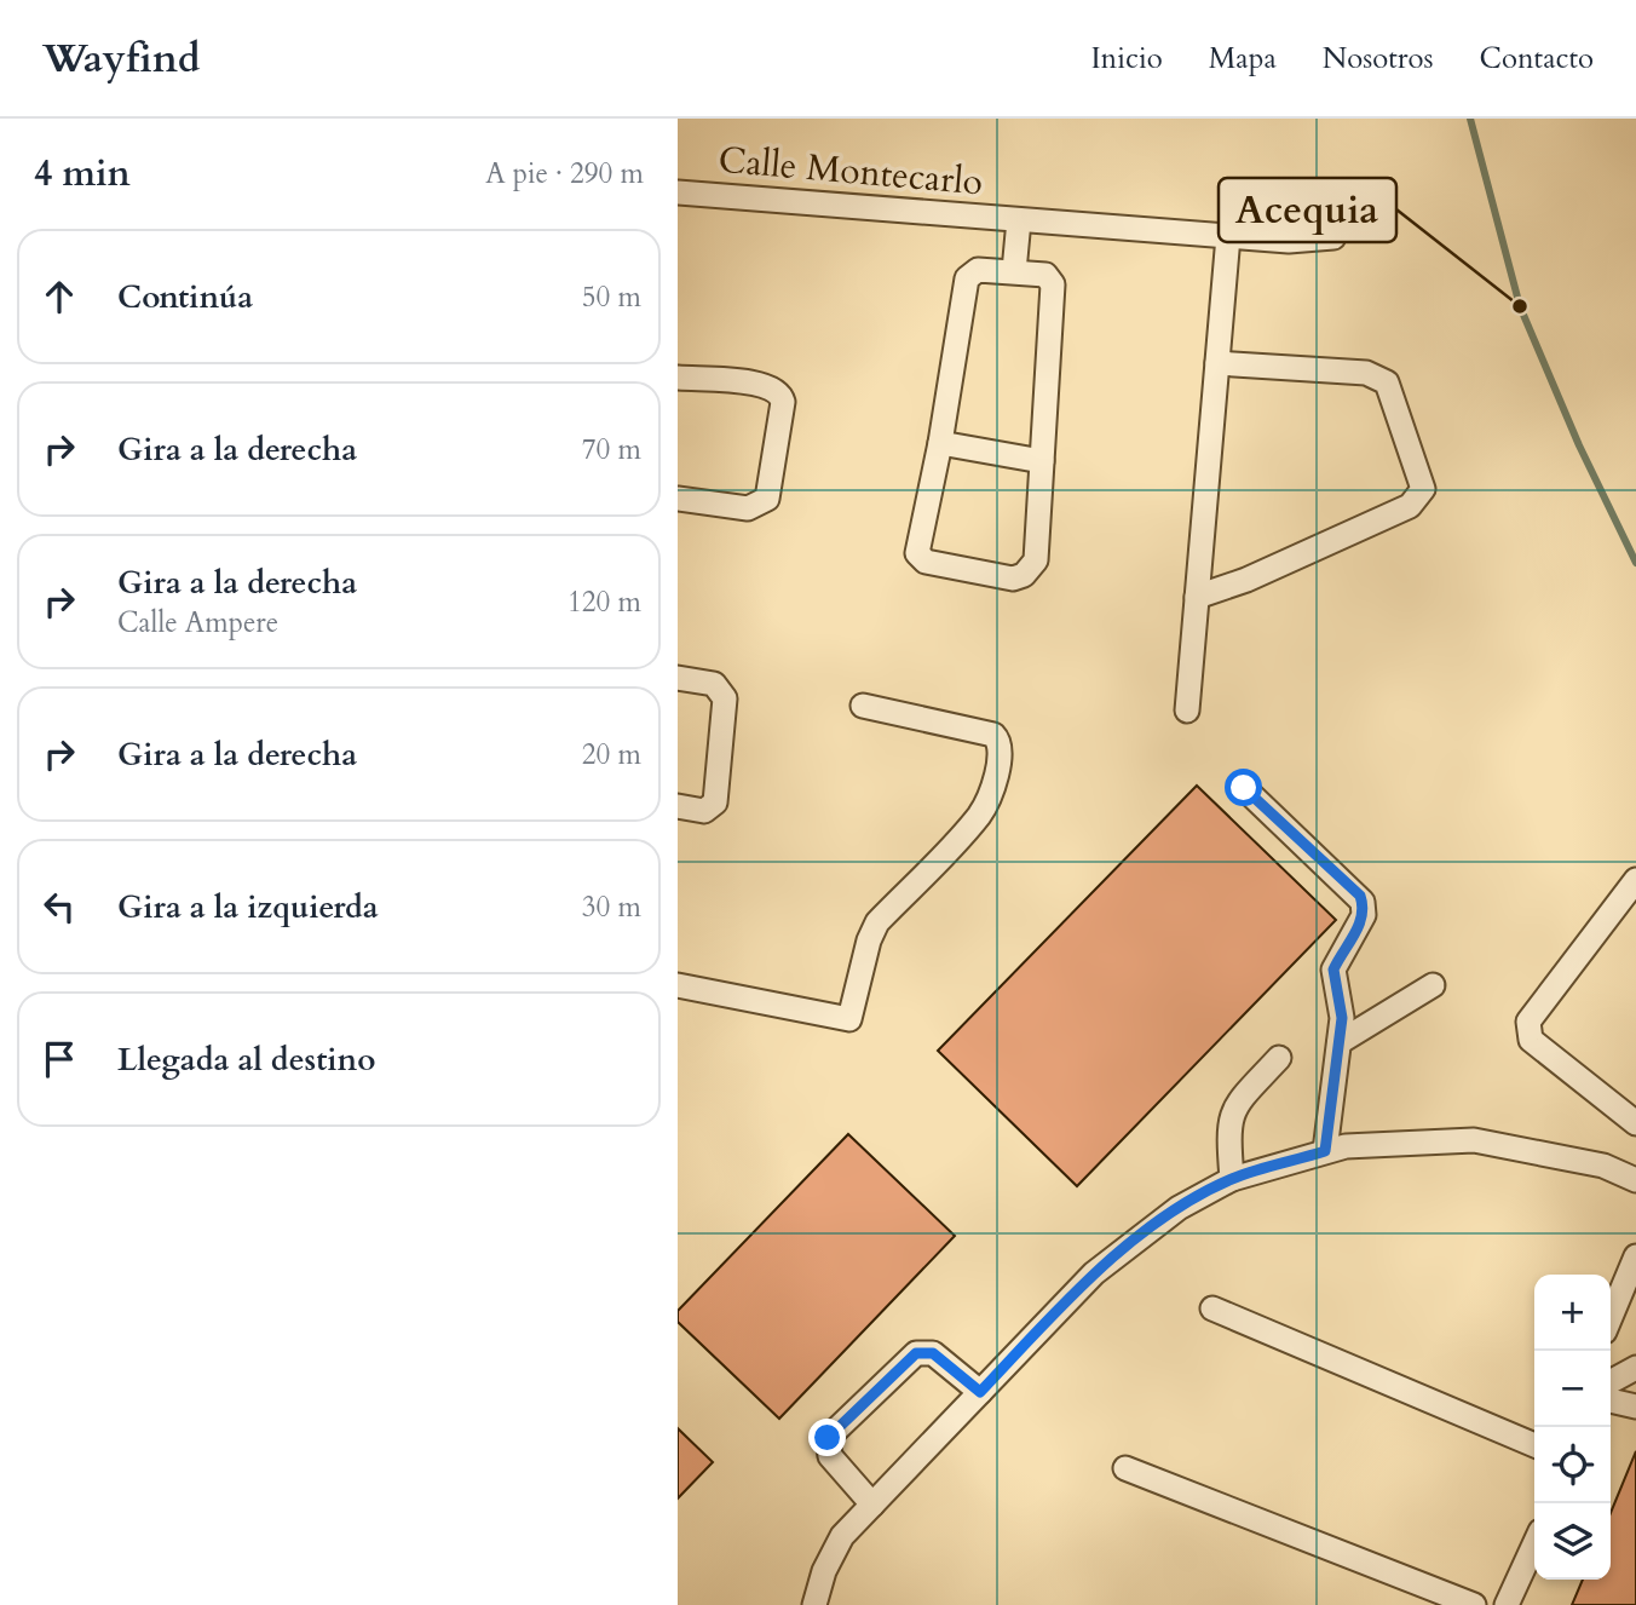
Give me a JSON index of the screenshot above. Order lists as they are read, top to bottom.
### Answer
{
  "streets": {
    "street": ["Calle Montecarlo"]
  },
  "places": ["Acequia"],
  "page": {
    "header": "Wayfind",
    "nav": [
      "Inicio",
      "Mapa",
      "Nosotros",
      "Contacto"
    ],
    "heading": ["4 min", "A pie · 290 m"],
    "list": [
      ["Continúa", "50 m"],
      ["Gira a la derecha", "70 m"],
      ["Gira a la derecha", "Calle Ampere", "120 m"],
      ["Gira a la derecha", "20 m"],
      ["Gira a la izquierda", "30 m"],
      "Llegada al destino"
    ],
    "map_buttons": ["+", "−"]
  }
}
